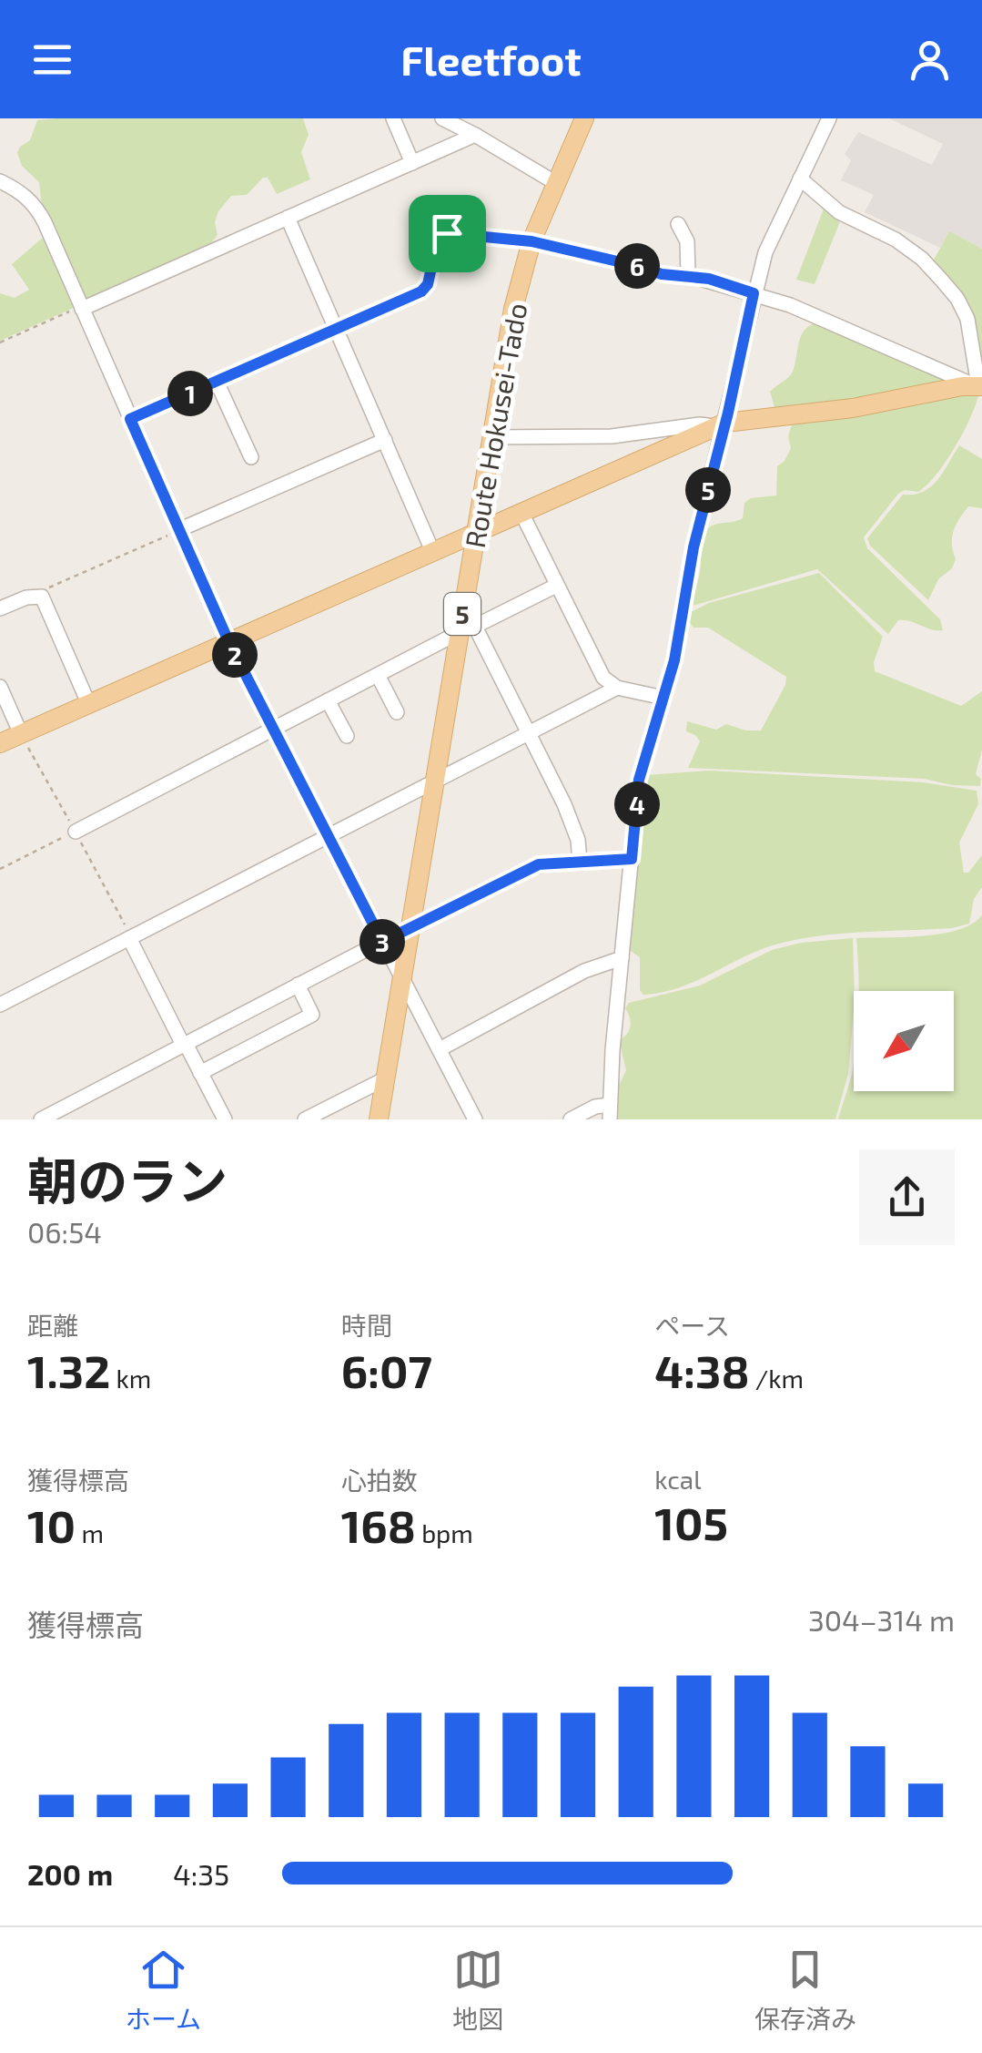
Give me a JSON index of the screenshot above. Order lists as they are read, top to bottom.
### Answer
{
  "streets": {
    "main road": ["Route Hokusei-Tado", "5"]
  },
  "north": "bottom left",
  "page": {
    "header": "Fleetfoot",
    "pins": [
      "6",
      "1",
      "5",
      "2",
      "4",
      "3"
    ],
    "heading": ["朝のラン", "06:54"],
    "stats": [
      ["距離", "1.32 km"],
      ["時間", "6:07"],
      ["ペース", "4:38 /km"],
      ["獲得標高", "10 m"],
      ["心拍数", "168 bpm"],
      ["kcal", "105"]
    ],
    "chart": ["獲得標高", "304–314 m"],
    "list": [
      {
        "name": "200 m",
        "note": "4:35"
      }
    ],
    "tabs": ["ホーム", "地図", "保存済み"]
  }
}
